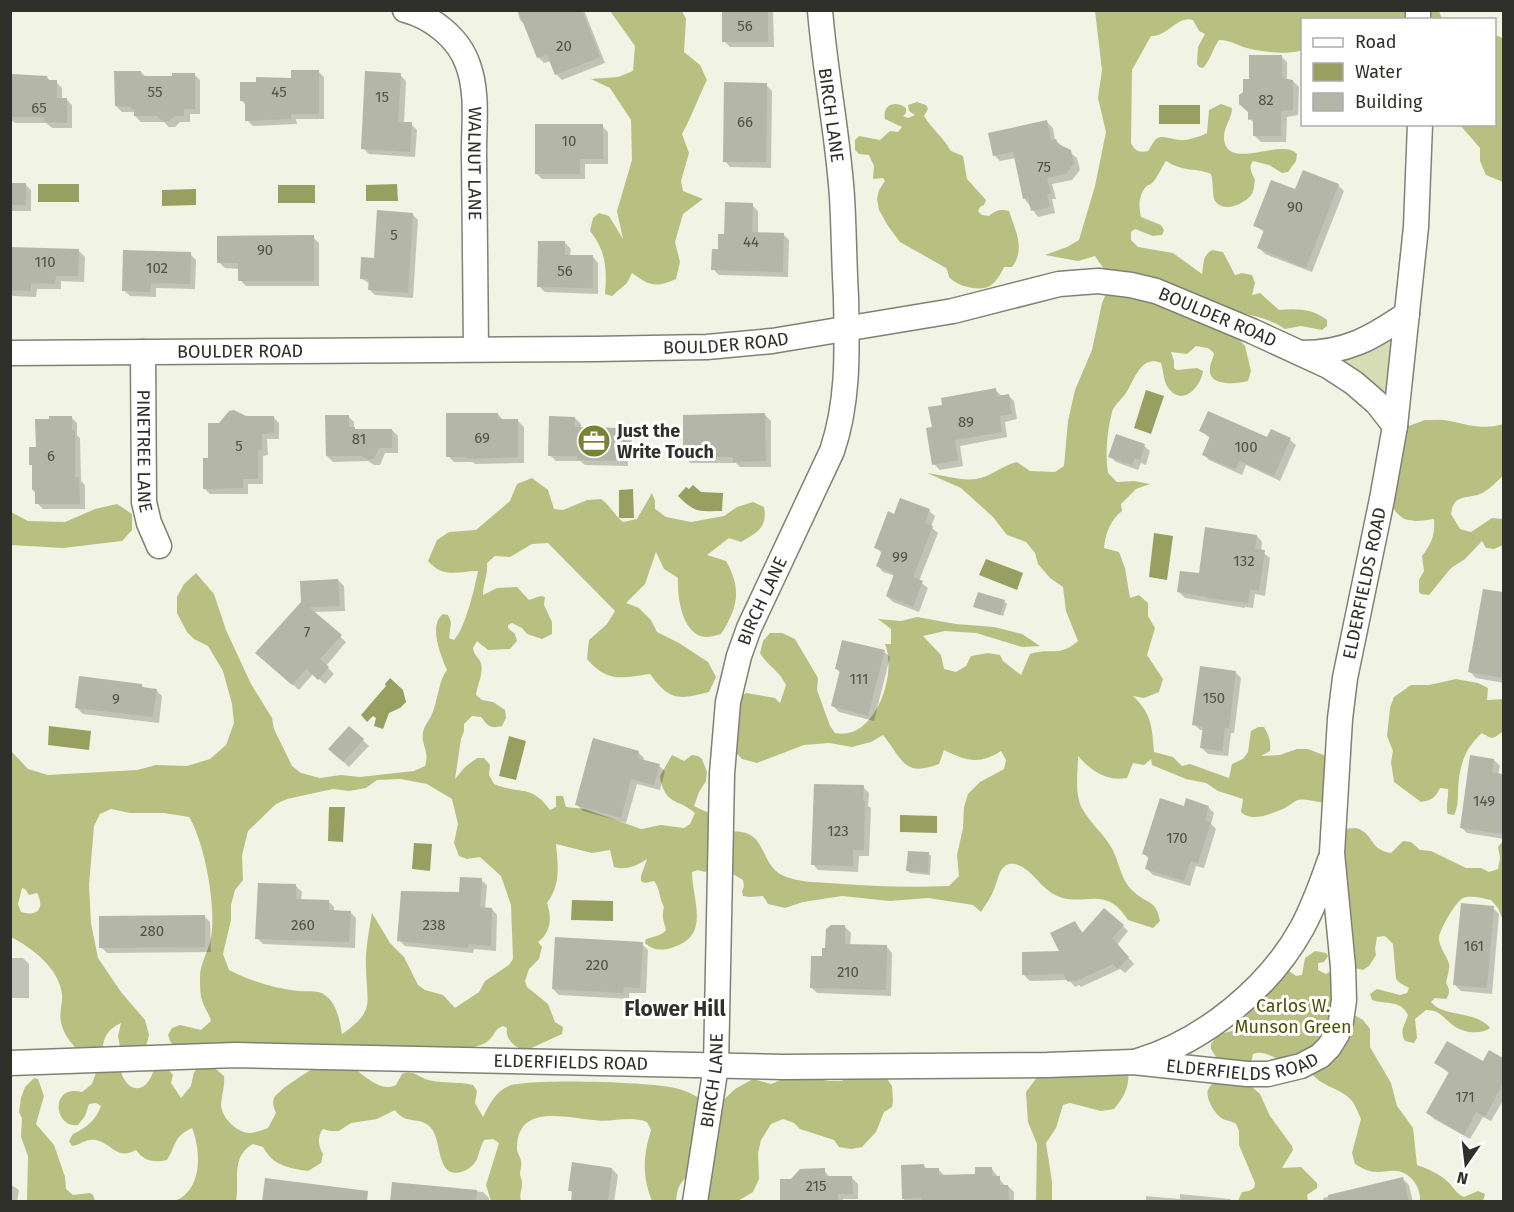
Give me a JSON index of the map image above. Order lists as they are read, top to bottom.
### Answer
{
  "streets": {
    "street": [
      "BIRCH LANE",
      "WALNUT LANE",
      "BOULDER ROAD",
      "PINETREE LANE",
      "ELDERFIELDS ROAD"
    ]
  },
  "crossings": [
    ["BIRCH LANE", "BOULDER ROAD"],
    ["BIRCH LANE", "ELDERFIELDS ROAD"],
    ["WALNUT LANE", "BOULDER ROAD"],
    ["BOULDER ROAD", "PINETREE LANE"],
    ["BOULDER ROAD", "ELDERFIELDS ROAD"]
  ],
  "districts": ["Flower Hill"],
  "parks": ["Carlos W. Munson Green"],
  "places": {
    "office": ["Just the Write Touch"]
  },
  "house_numbers": [
    "56",
    "20",
    "55",
    "45",
    "15",
    "82",
    "65",
    "66",
    "10",
    "75",
    "90",
    "5",
    "44",
    "90",
    "110",
    "102",
    "56",
    "89",
    "69",
    "81",
    "5",
    "100",
    "6",
    "99",
    "132",
    "7",
    "111",
    "150",
    "9",
    "149",
    "123",
    "170",
    "260",
    "238",
    "280",
    "161",
    "220",
    "210",
    "171",
    "215"
  ],
  "legend": ["Road", "Water", "Building"],
  "north": "bottom"
}
